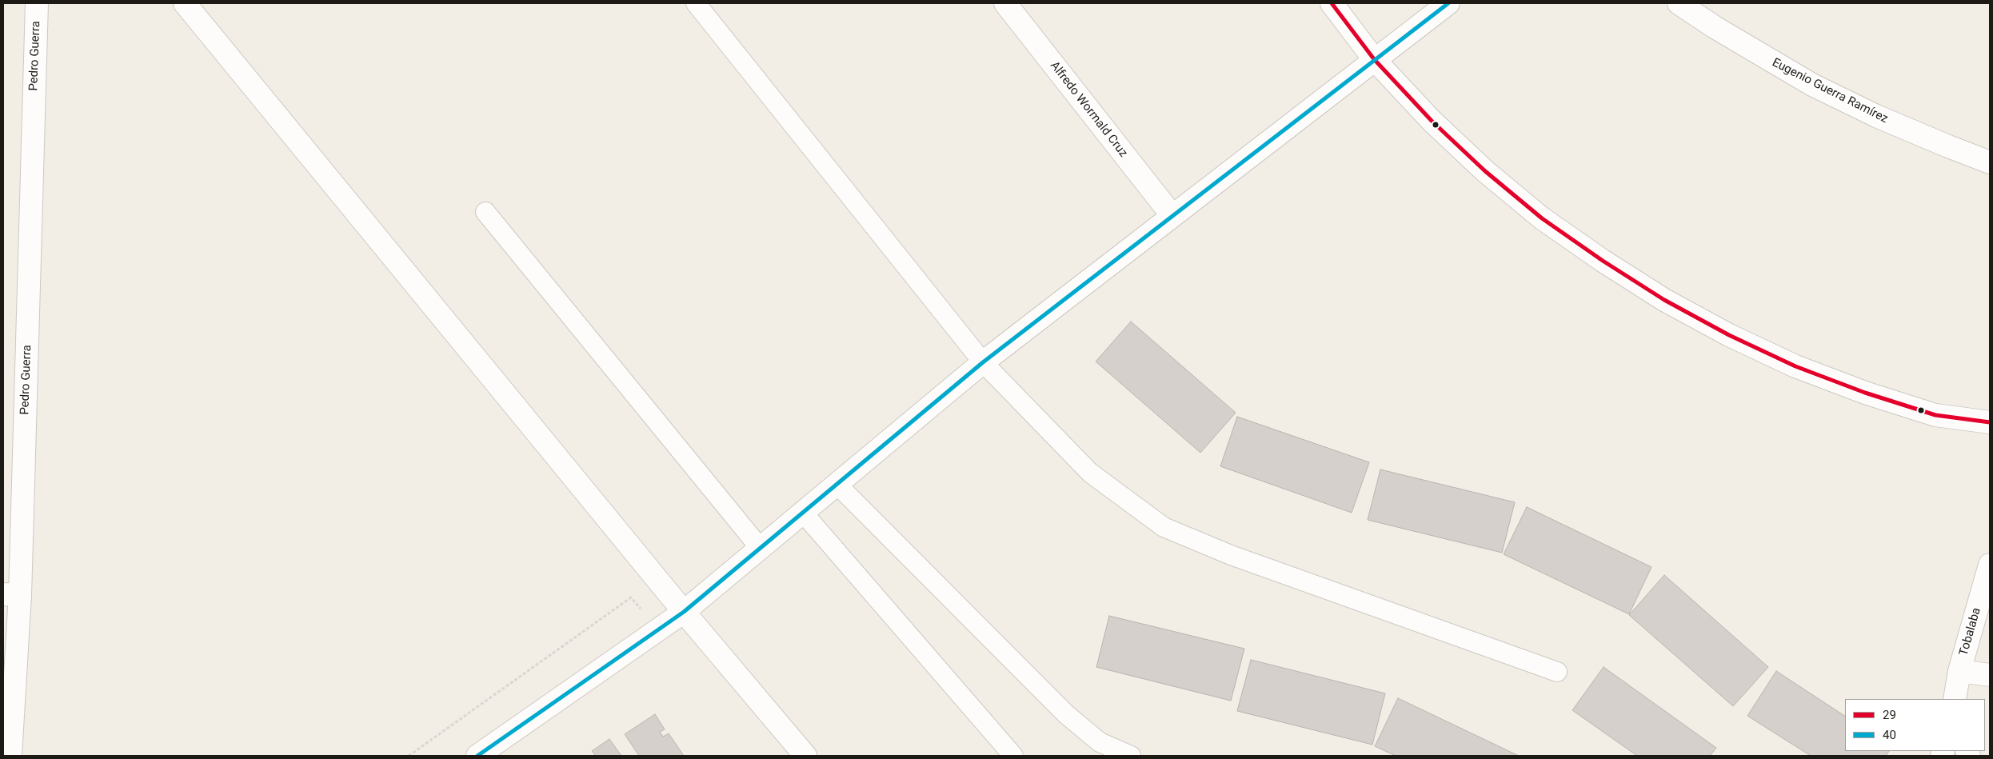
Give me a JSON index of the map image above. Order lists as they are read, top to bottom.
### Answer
{
  "streets": {
    "street": [
      "Pedro Guerra",
      "Eugenio Guerra Ramírez",
      "Alfredo Wormald Cruz",
      "Tobalaba"
    ]
  },
  "lines": ["transit line 29", "transit line 40"],
  "legend": ["29", "40"]
}
